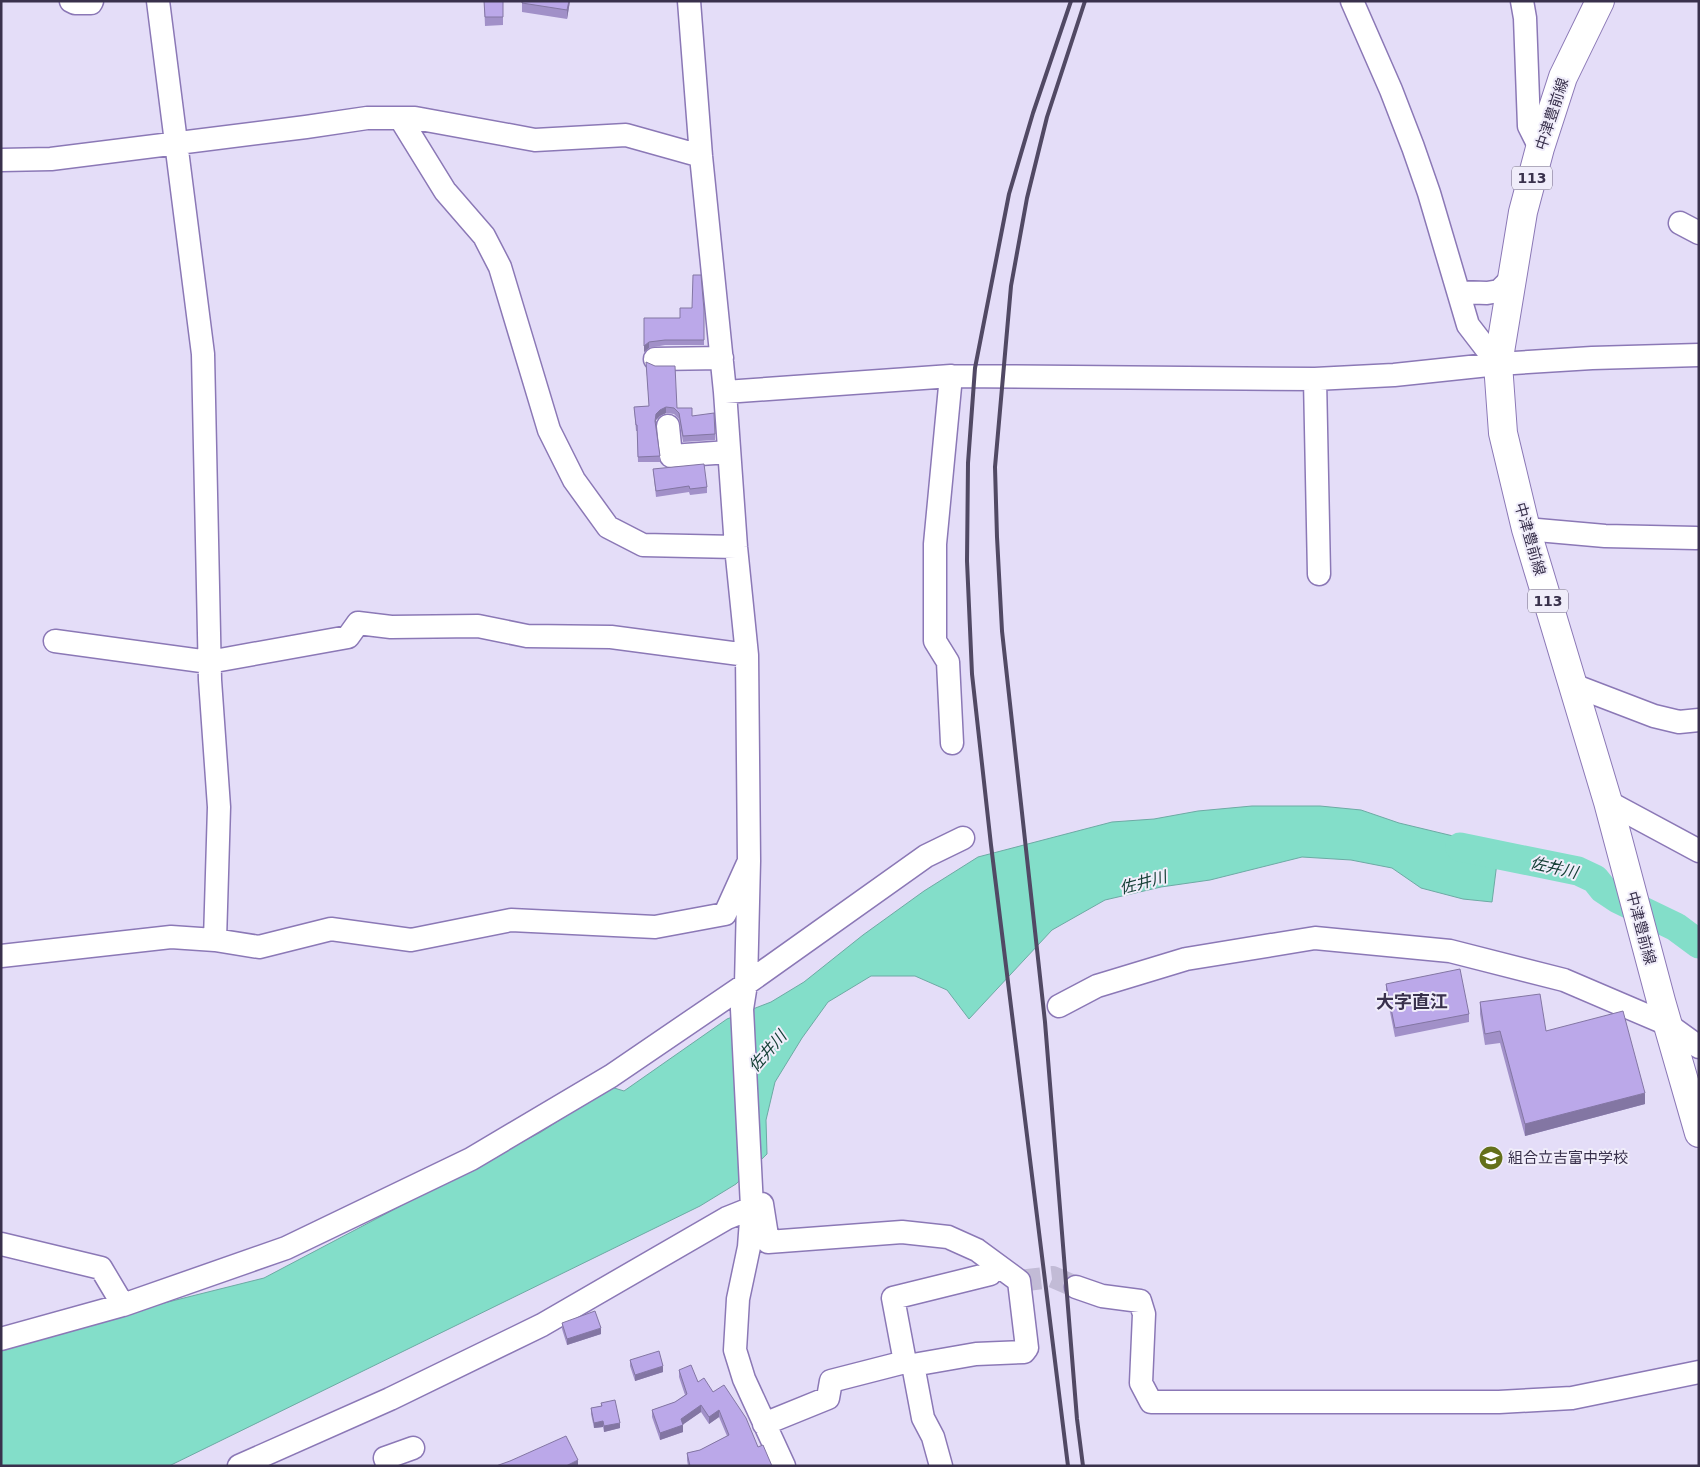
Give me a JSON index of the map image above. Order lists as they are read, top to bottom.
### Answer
{
  "streets": {
    "main road": ["中津豊前線", "113"]
  },
  "districts": ["大字直江"],
  "water": ["佐井川"],
  "places": {
    "school or university": ["組合立吉富中学校"]
  }
}
